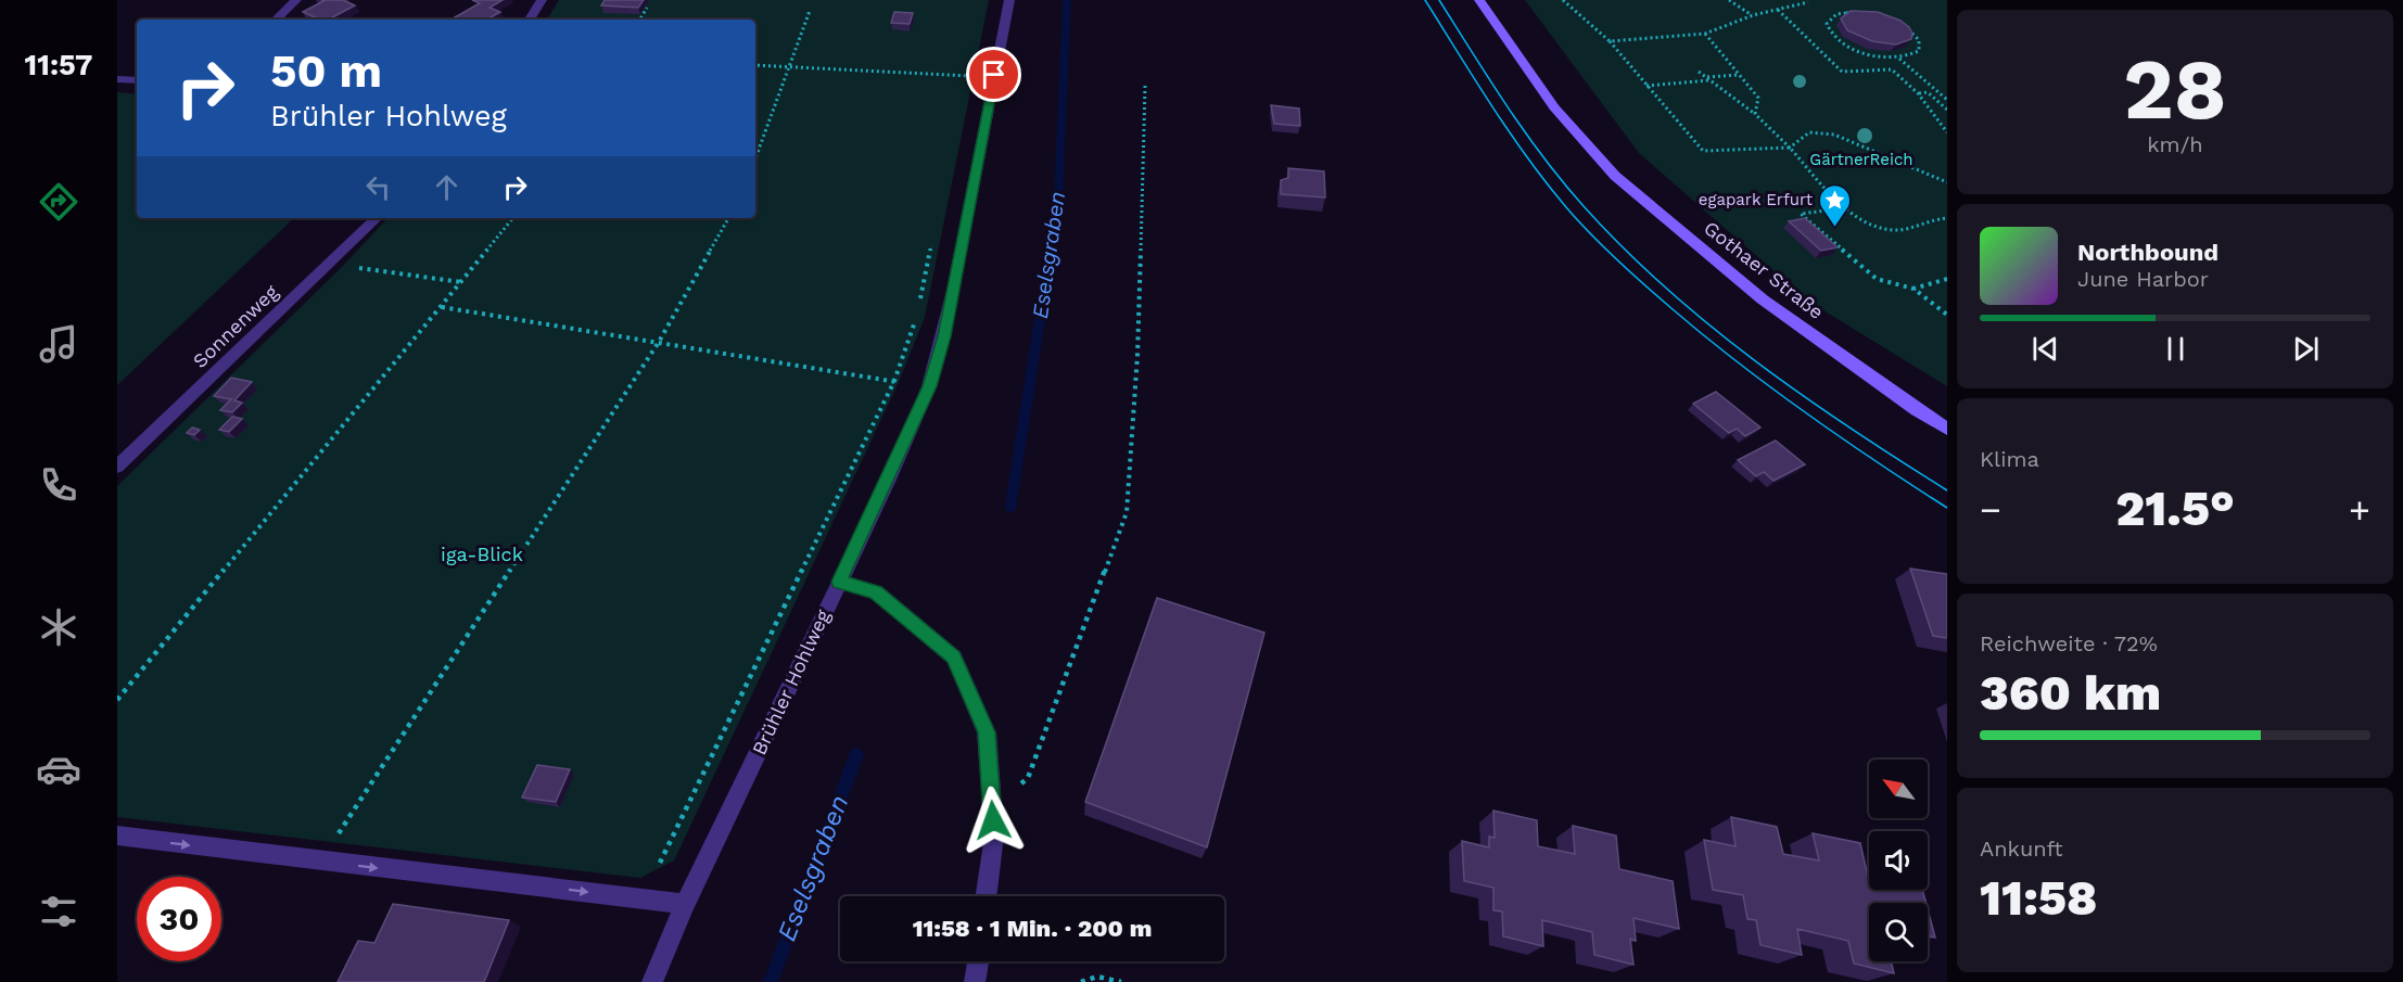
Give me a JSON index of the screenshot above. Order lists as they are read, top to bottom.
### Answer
{
  "streets": {
    "main road": ["Gothaer Straße"],
    "street": ["Sonnenweg", "Brühler Hohlweg"]
  },
  "water": ["Eselsgraben"],
  "parks": ["GärtnerReich", "iga-Blick"],
  "places": {
    "place": ["egapark Erfurt"]
  },
  "north": "top left",
  "page": {
    "tabs": "11:57",
    "tile": [
      ["28", "km/h"],
      "Klima",
      ["Reichweite · 72%", "360 km"],
      ["Ankunft", "11:58"]
    ],
    "turn": ["50 m", "Brühler Hohlweg"],
    "song": ["Northbound", "June Harbor"],
    "heat": ["−", "21.5°", "+"],
    "limit": "30",
    "trip": "11:58 · 1 Min. · 200 m"
  }
}
